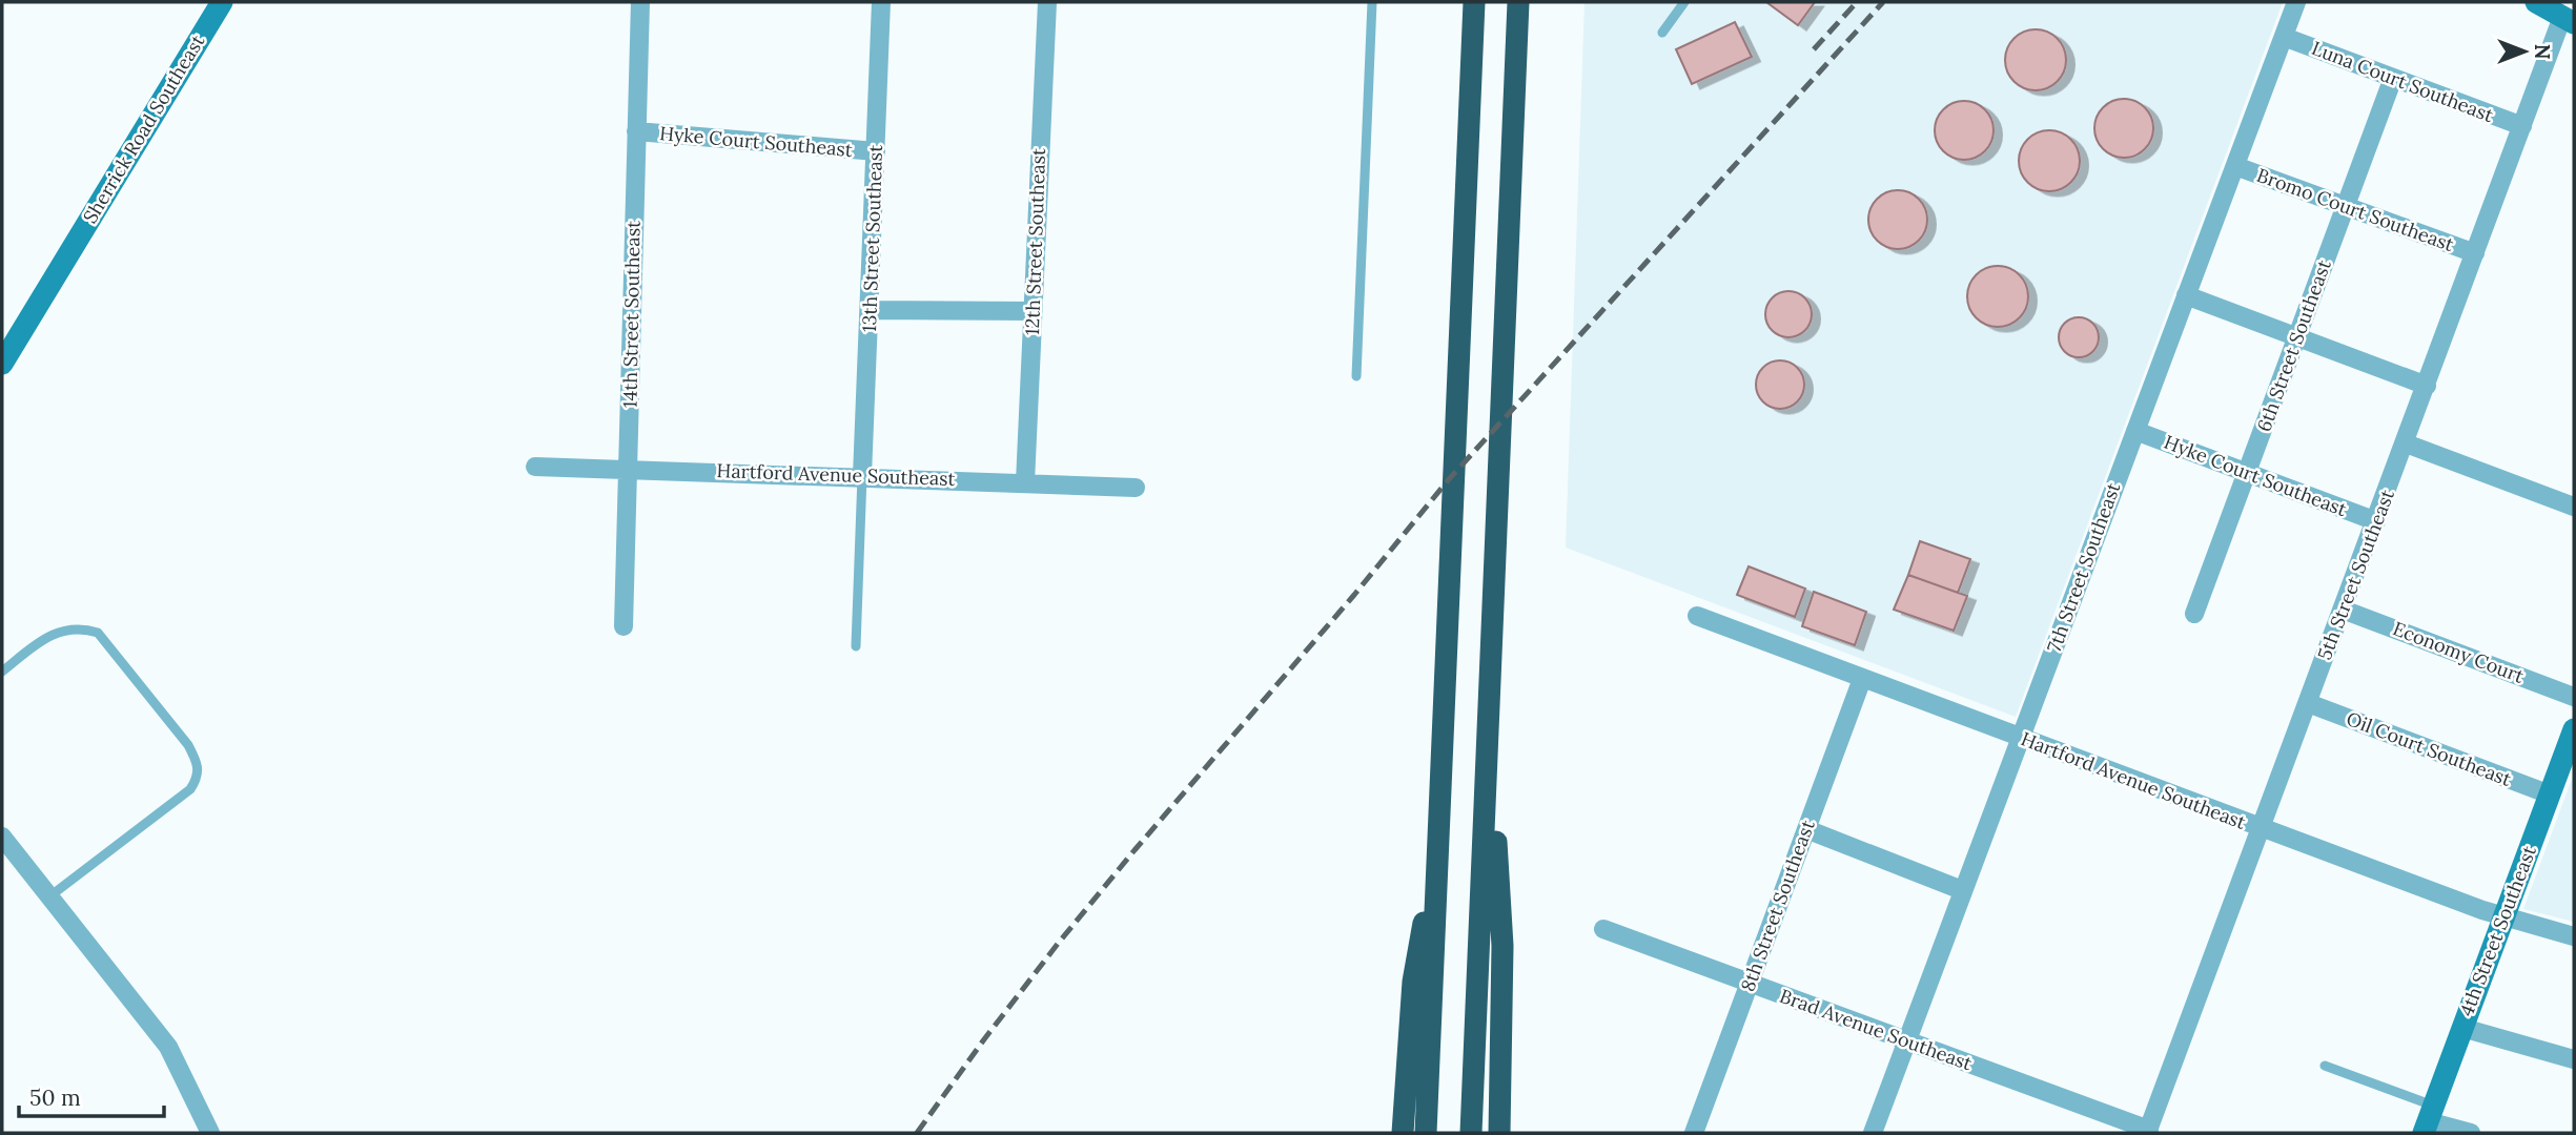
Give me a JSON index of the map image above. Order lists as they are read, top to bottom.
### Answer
{
  "streets": {
    "street": [
      "Luna Court Southeast",
      "Sherrick Road Southeast",
      "Hyke Court Southeast",
      "Bromo Court Southeast",
      "13th Street Southeast",
      "12th Street Southeast",
      "14th Street Southeast",
      "6th Street Southeast",
      "Hartford Avenue Southeast",
      "7th Street Southeast",
      "5th Street Southeast",
      "Economy Court",
      "Oil Court Southeast",
      "8th Street Southeast",
      "4th Street Southeast",
      "Brad Avenue Southeast"
    ]
  },
  "crossings": [
    ["Luna Court Southeast", "6th Street Southeast"],
    ["Luna Court Southeast", "7th Street Southeast"],
    ["Luna Court Southeast", "5th Street Southeast"],
    ["Hyke Court Southeast", "13th Street Southeast"],
    ["Hyke Court Southeast", "14th Street Southeast"],
    ["Hyke Court Southeast", "6th Street Southeast"],
    ["Hyke Court Southeast", "7th Street Southeast"],
    ["Hyke Court Southeast", "5th Street Southeast"],
    ["Bromo Court Southeast", "6th Street Southeast"],
    ["Bromo Court Southeast", "7th Street Southeast"],
    ["Bromo Court Southeast", "5th Street Southeast"],
    ["13th Street Southeast", "Hartford Avenue Southeast"],
    ["12th Street Southeast", "Hartford Avenue Southeast"],
    ["14th Street Southeast", "Hartford Avenue Southeast"],
    ["Hartford Avenue Southeast", "7th Street Southeast"],
    ["Hartford Avenue Southeast", "5th Street Southeast"],
    ["Hartford Avenue Southeast", "8th Street Southeast"],
    ["Hartford Avenue Southeast", "4th Street Southeast"],
    ["7th Street Southeast", "Brad Avenue Southeast"],
    ["5th Street Southeast", "Economy Court"],
    ["5th Street Southeast", "Oil Court Southeast"],
    ["5th Street Southeast", "Brad Avenue Southeast"],
    ["Oil Court Southeast", "4th Street Southeast"],
    ["8th Street Southeast", "Brad Avenue Southeast"]
  ],
  "scale_bar": "50 m",
  "north": "right"
}
